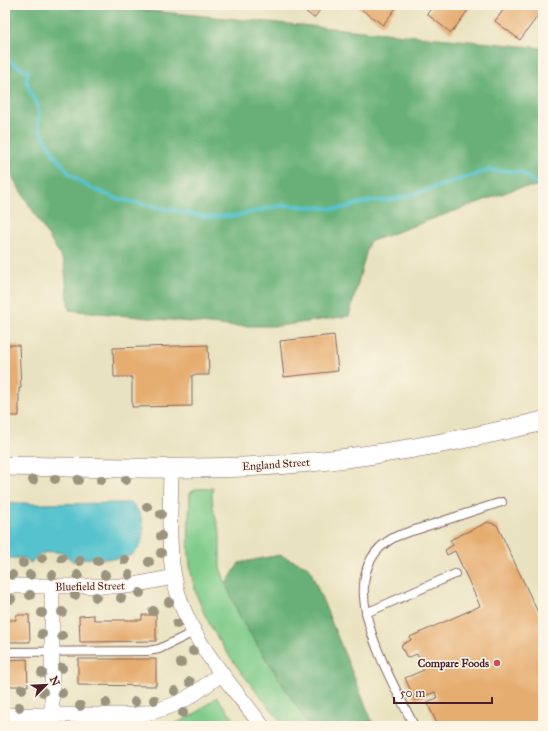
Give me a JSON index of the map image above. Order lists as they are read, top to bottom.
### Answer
{
  "streets": {
    "street": ["England Street", "Bluefield Street"]
  },
  "places": ["Compare Foods"],
  "scale_bar": "50 m",
  "north": "top right"
}
